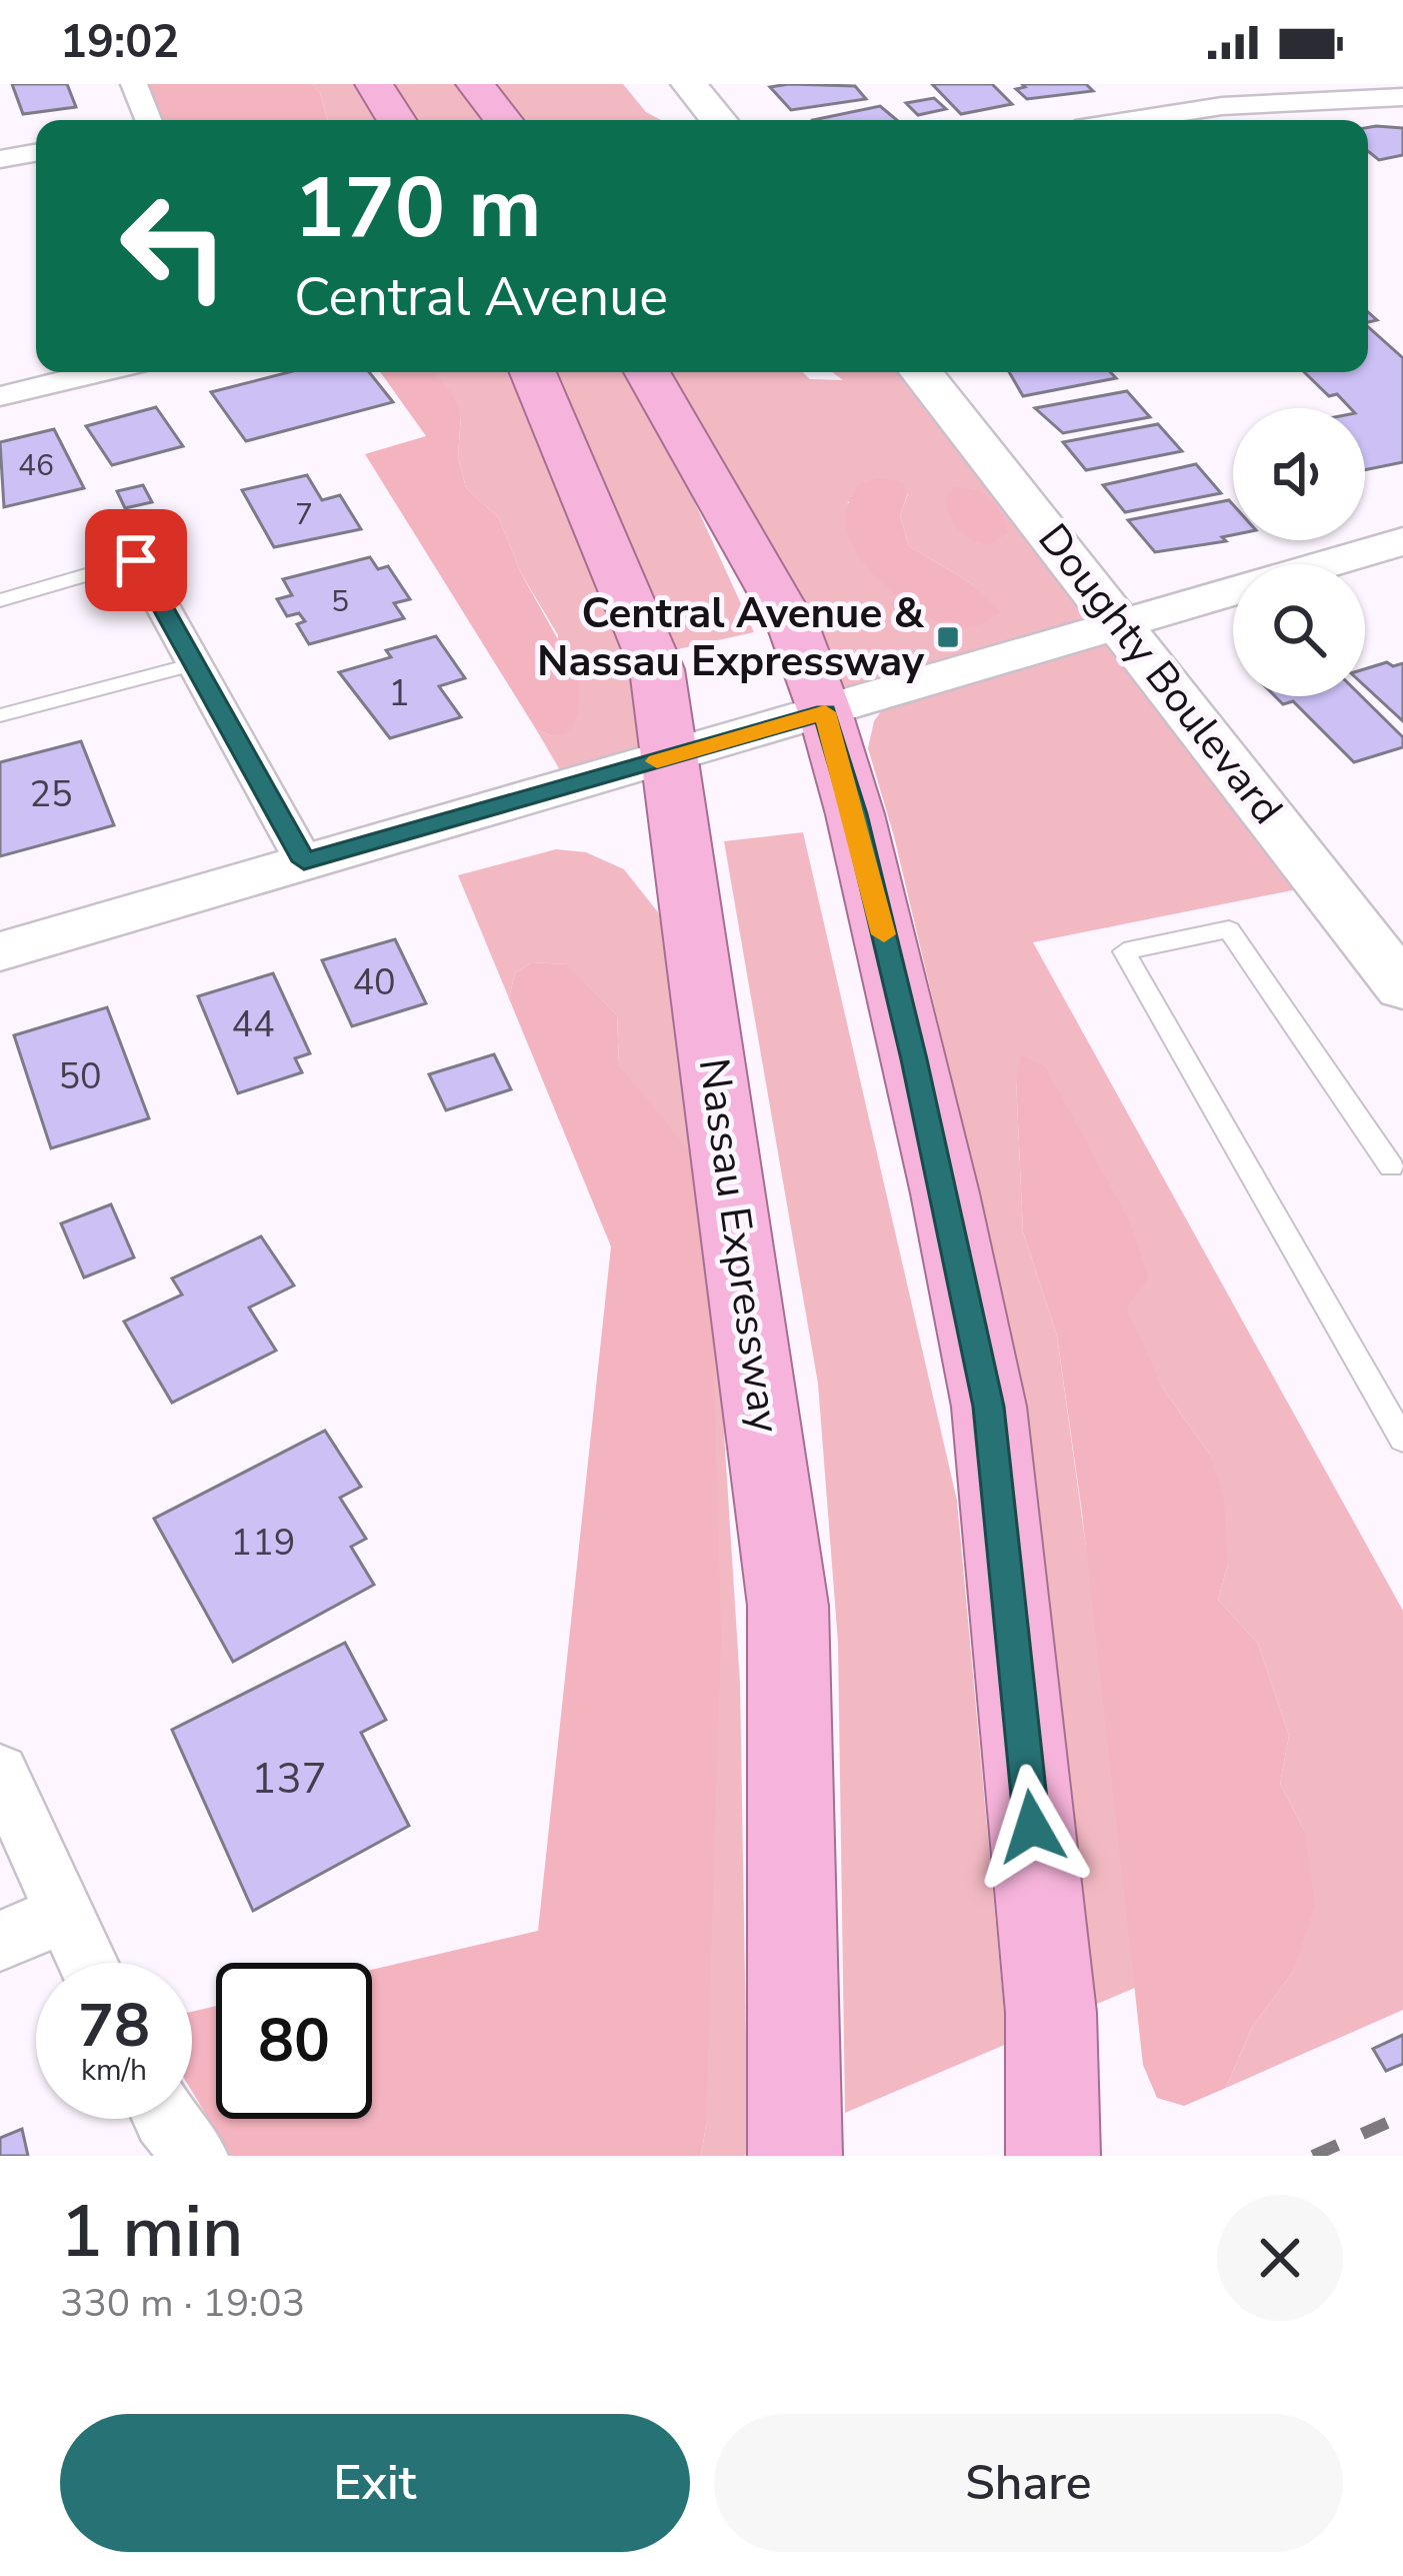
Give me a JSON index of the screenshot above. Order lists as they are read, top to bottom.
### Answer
{
  "streets": {
    "highway": ["Nassau Expressway"],
    "main road": ["Doughty Boulevard"]
  },
  "places": {
    "transit": ["Central Avenue & Nassau Expressway"]
  },
  "house_numbers": [
    "46",
    "7",
    "5",
    "1",
    "25",
    "40",
    "44",
    "50",
    "119",
    "137"
  ],
  "page": {
    "status": "19:02",
    "turn": ["170 m", "Central Avenue"],
    "speed": "78 km/h",
    "limit": "80",
    "heading": ["1 min", "330 m · 19:03"],
    "buttons": ["Exit", "Share"]
  }
}
